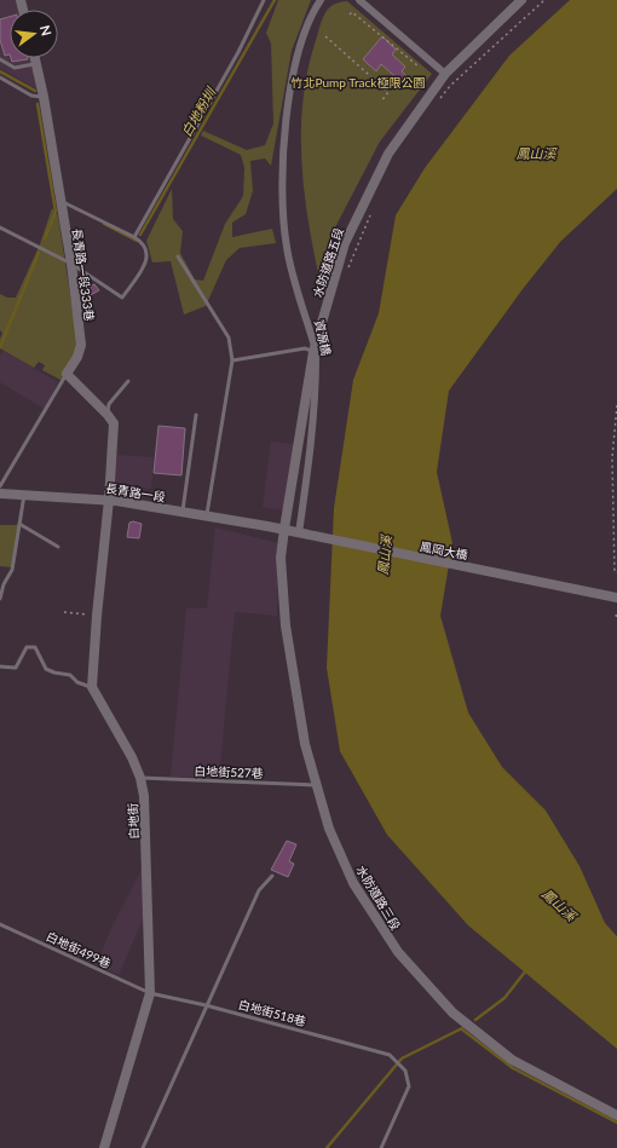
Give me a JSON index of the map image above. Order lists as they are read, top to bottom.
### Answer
{
  "streets": {
    "street": [
      "水防道路五段",
      "長青路一段333巷",
      "資源橋",
      "長青路一段",
      "鳳岡大橋",
      "白地街",
      "水防道路三段"
    ],
    "lane": ["白地街527巷", "白地街499巷", "白地街518巷"]
  },
  "crossings": [
    ["水防道路五段", "水防道路三段"],
    ["資源橋", "鳳岡大橋"],
    ["長青路一段", "鳳岡大橋"],
    ["白地街527巷", "白地街"],
    ["白地街527巷", "水防道路三段"],
    ["白地街", "白地街499巷"],
    ["白地街", "白地街518巷"],
    ["白地街499巷", "白地街518巷"]
  ],
  "water": ["白地粉圳", "鳳山溪"],
  "parks": ["竹北Pump Track極限公園"],
  "north": "right"
}
